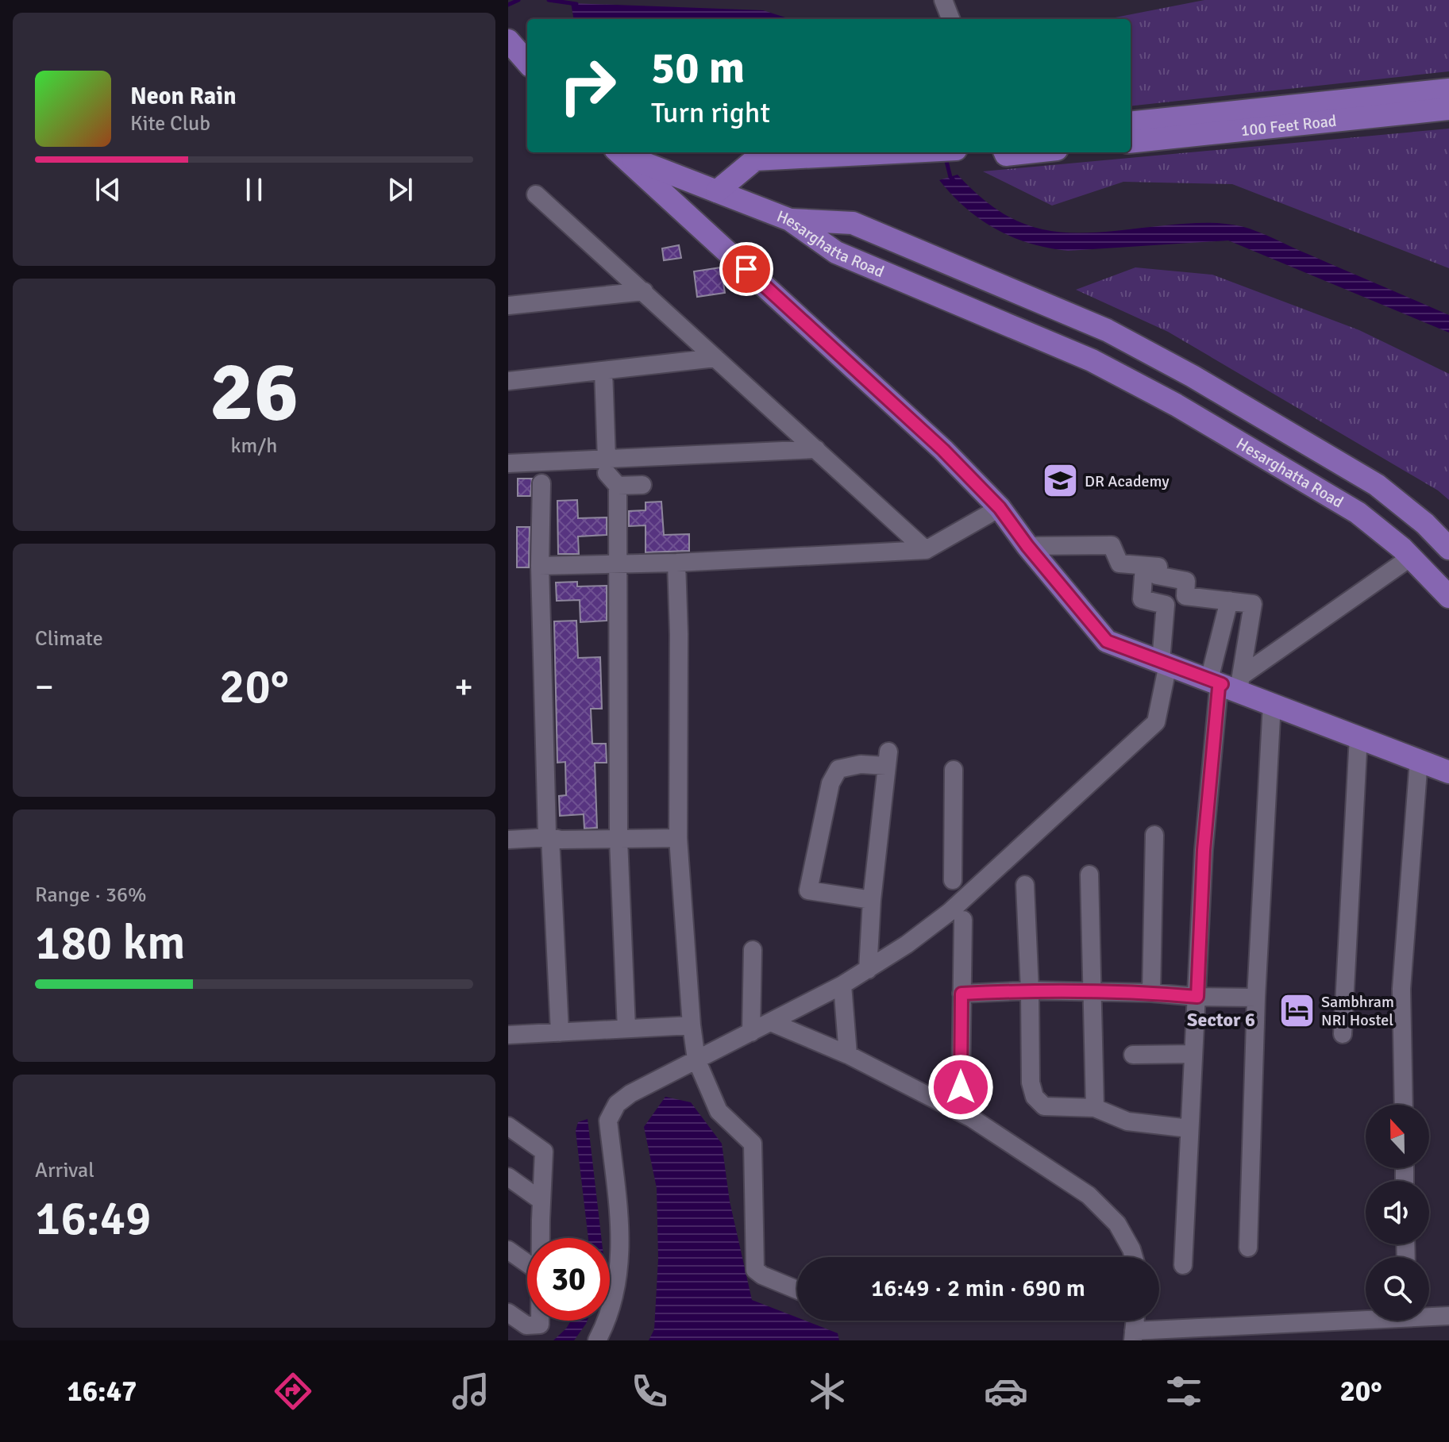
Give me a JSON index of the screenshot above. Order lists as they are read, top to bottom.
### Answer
{
  "streets": {
    "main road": ["100 Feet Road", "Hesarghatta Road"]
  },
  "districts": ["Sector 6"],
  "places": {
    "school or university": ["DR Academy"],
    "hotel": ["Sambhram NRI Hostel"]
  },
  "north": "top",
  "page": {
    "turn": ["50 m", "Turn right"],
    "song": ["Neon Rain", "Kite Club"],
    "tile": [
      ["26", "km/h"],
      "Climate",
      ["Range · 36%", "180 km"],
      ["Arrival", "16:49"]
    ],
    "heat": ["−", "20°", "+"],
    "limit": "30",
    "trip": "16:49 · 2 min · 690 m",
    "tabs": ["16:47", "20°"]
  }
}
